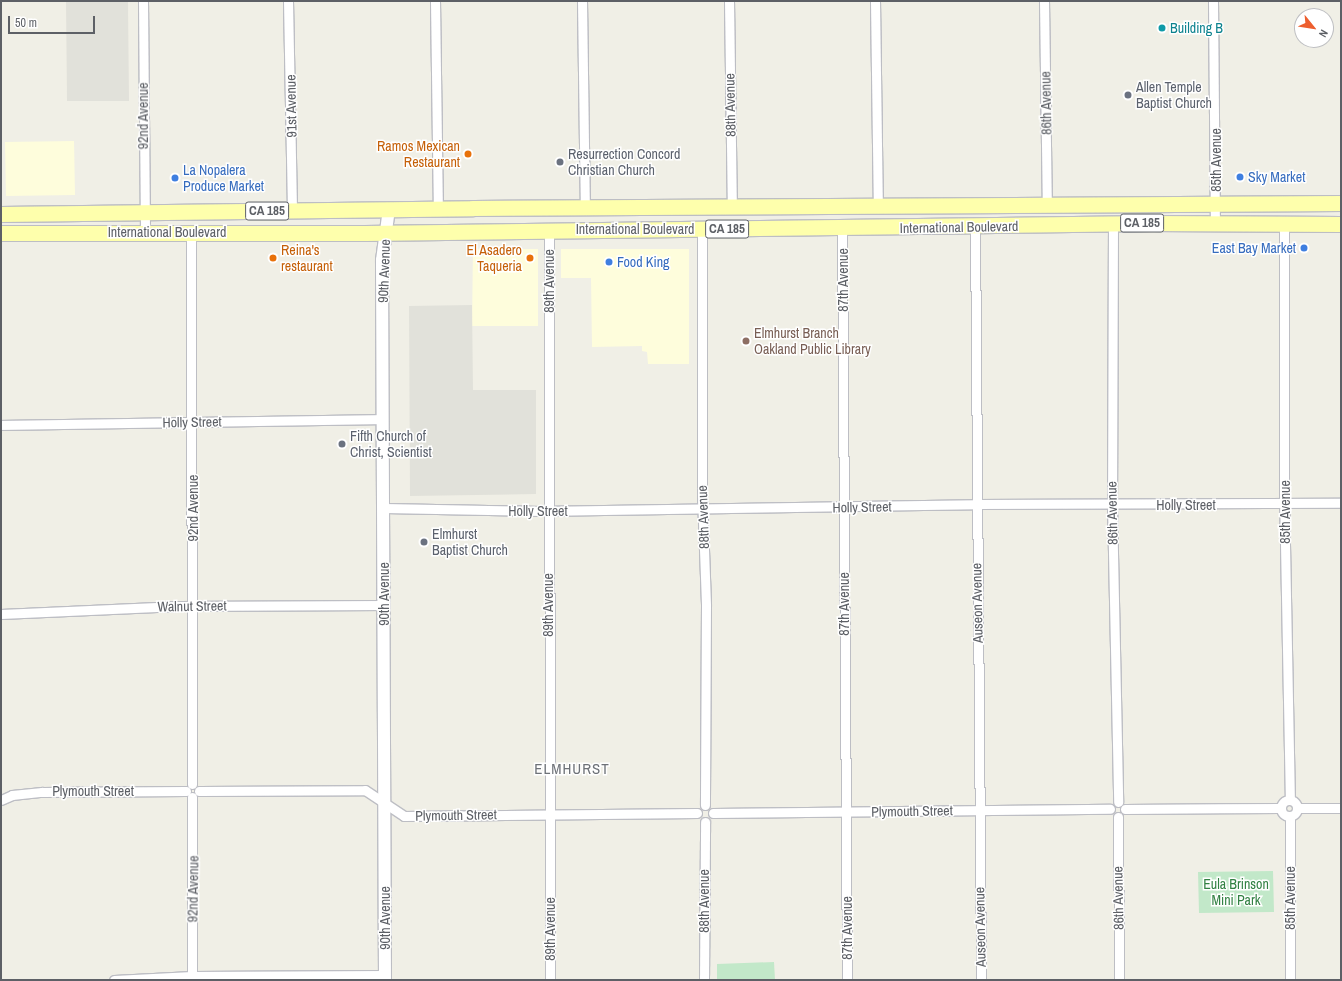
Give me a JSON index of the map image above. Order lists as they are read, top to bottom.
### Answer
{
  "streets": {
    "main road": ["CA 185", "International Boulevard"],
    "street": [
      "86th Avenue",
      "88th Avenue",
      "91st Avenue",
      "92nd Avenue",
      "85th Avenue",
      "90th Avenue",
      "87th Avenue",
      "89th Avenue",
      "Holly Street",
      "Auseon Avenue",
      "Walnut Street",
      "Plymouth Street"
    ]
  },
  "crossings": [
    ["86th Avenue", "International Boulevard"],
    ["86th Avenue", "Holly Street"],
    ["86th Avenue", "Plymouth Street"],
    ["88th Avenue", "International Boulevard"],
    ["88th Avenue", "Holly Street"],
    ["88th Avenue", "Plymouth Street"],
    ["91st Avenue", "International Boulevard"],
    ["92nd Avenue", "International Boulevard"],
    ["92nd Avenue", "Holly Street"],
    ["92nd Avenue", "Walnut Street"],
    ["92nd Avenue", "Plymouth Street"],
    ["85th Avenue", "International Boulevard"],
    ["85th Avenue", "Holly Street"],
    ["International Boulevard", "90th Avenue"],
    ["International Boulevard", "87th Avenue"],
    ["International Boulevard", "89th Avenue"],
    ["International Boulevard", "Auseon Avenue"],
    ["90th Avenue", "Holly Street"],
    ["90th Avenue", "Walnut Street"],
    ["90th Avenue", "Plymouth Street"],
    ["87th Avenue", "Holly Street"],
    ["87th Avenue", "Plymouth Street"],
    ["89th Avenue", "Holly Street"],
    ["89th Avenue", "Plymouth Street"],
    ["Holly Street", "Auseon Avenue"],
    ["Auseon Avenue", "Plymouth Street"]
  ],
  "districts": ["ELMHURST"],
  "parks": ["Eula Brinson Mini Park"],
  "places": [
    "Building B",
    "Allen Temple Baptist Church",
    "Ramos Mexican Restaurant",
    "Resurrection Concord Christian Church",
    "Sky Market",
    "La Nopalera Produce Market",
    "East Bay Market",
    "Reina's restaurant",
    "El Asadero Taqueria",
    "Food King",
    "Elmhurst Branch Oakland Public Library",
    "Fifth Church of Christ, Scientist",
    "Elmhurst Baptist Church"
  ],
  "scale_bar": "50 m",
  "north": "bottom right"
}
